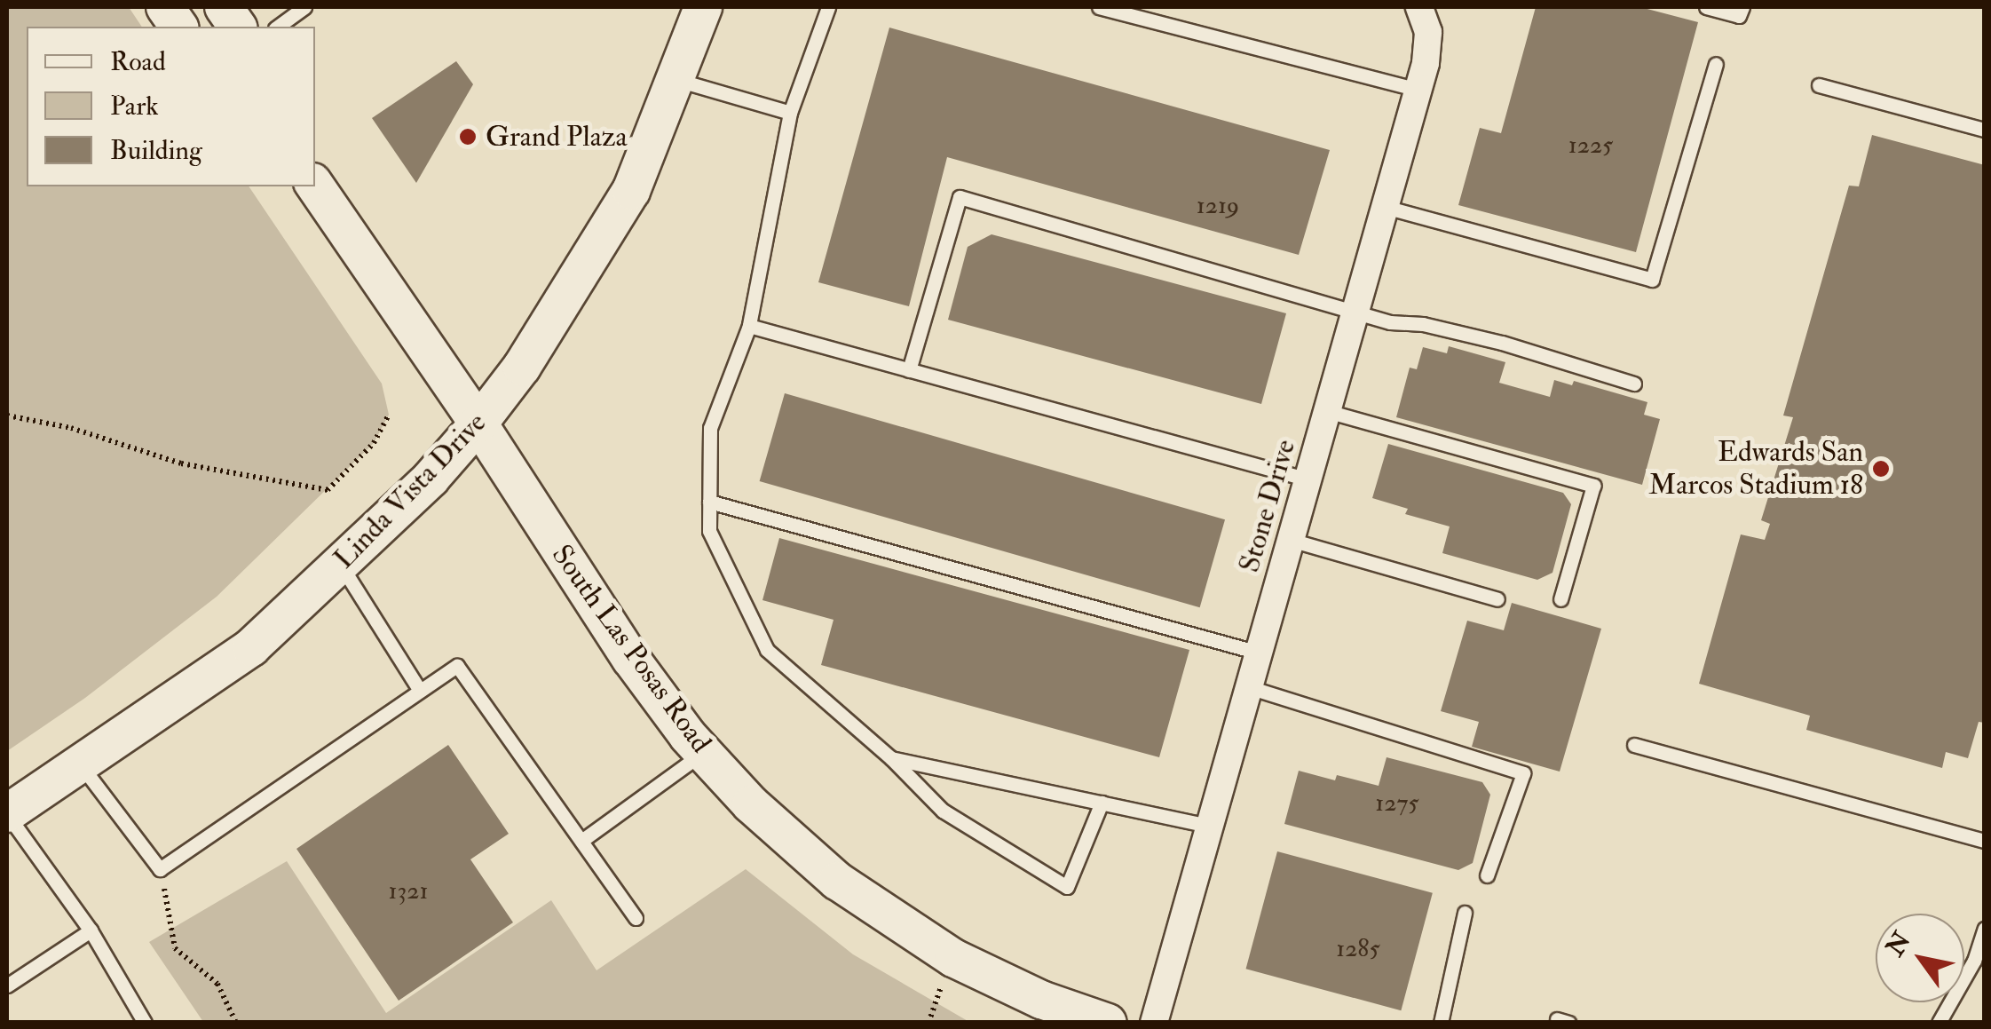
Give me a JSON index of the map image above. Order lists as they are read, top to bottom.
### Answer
{
  "streets": {
    "main road": ["Linda Vista Drive", "South Las Posas Road"],
    "street": ["Stone Drive"]
  },
  "crossings": [
    ["Linda Vista Drive", "South Las Posas Road"]
  ],
  "places": ["Grand Plaza", "Edwards San Marcos Stadium 18"],
  "house_numbers": [
    "1225",
    "1219",
    "1275",
    "1321",
    "1285"
  ],
  "legend": ["Road", "Park", "Building"],
  "north": "top left"
}
